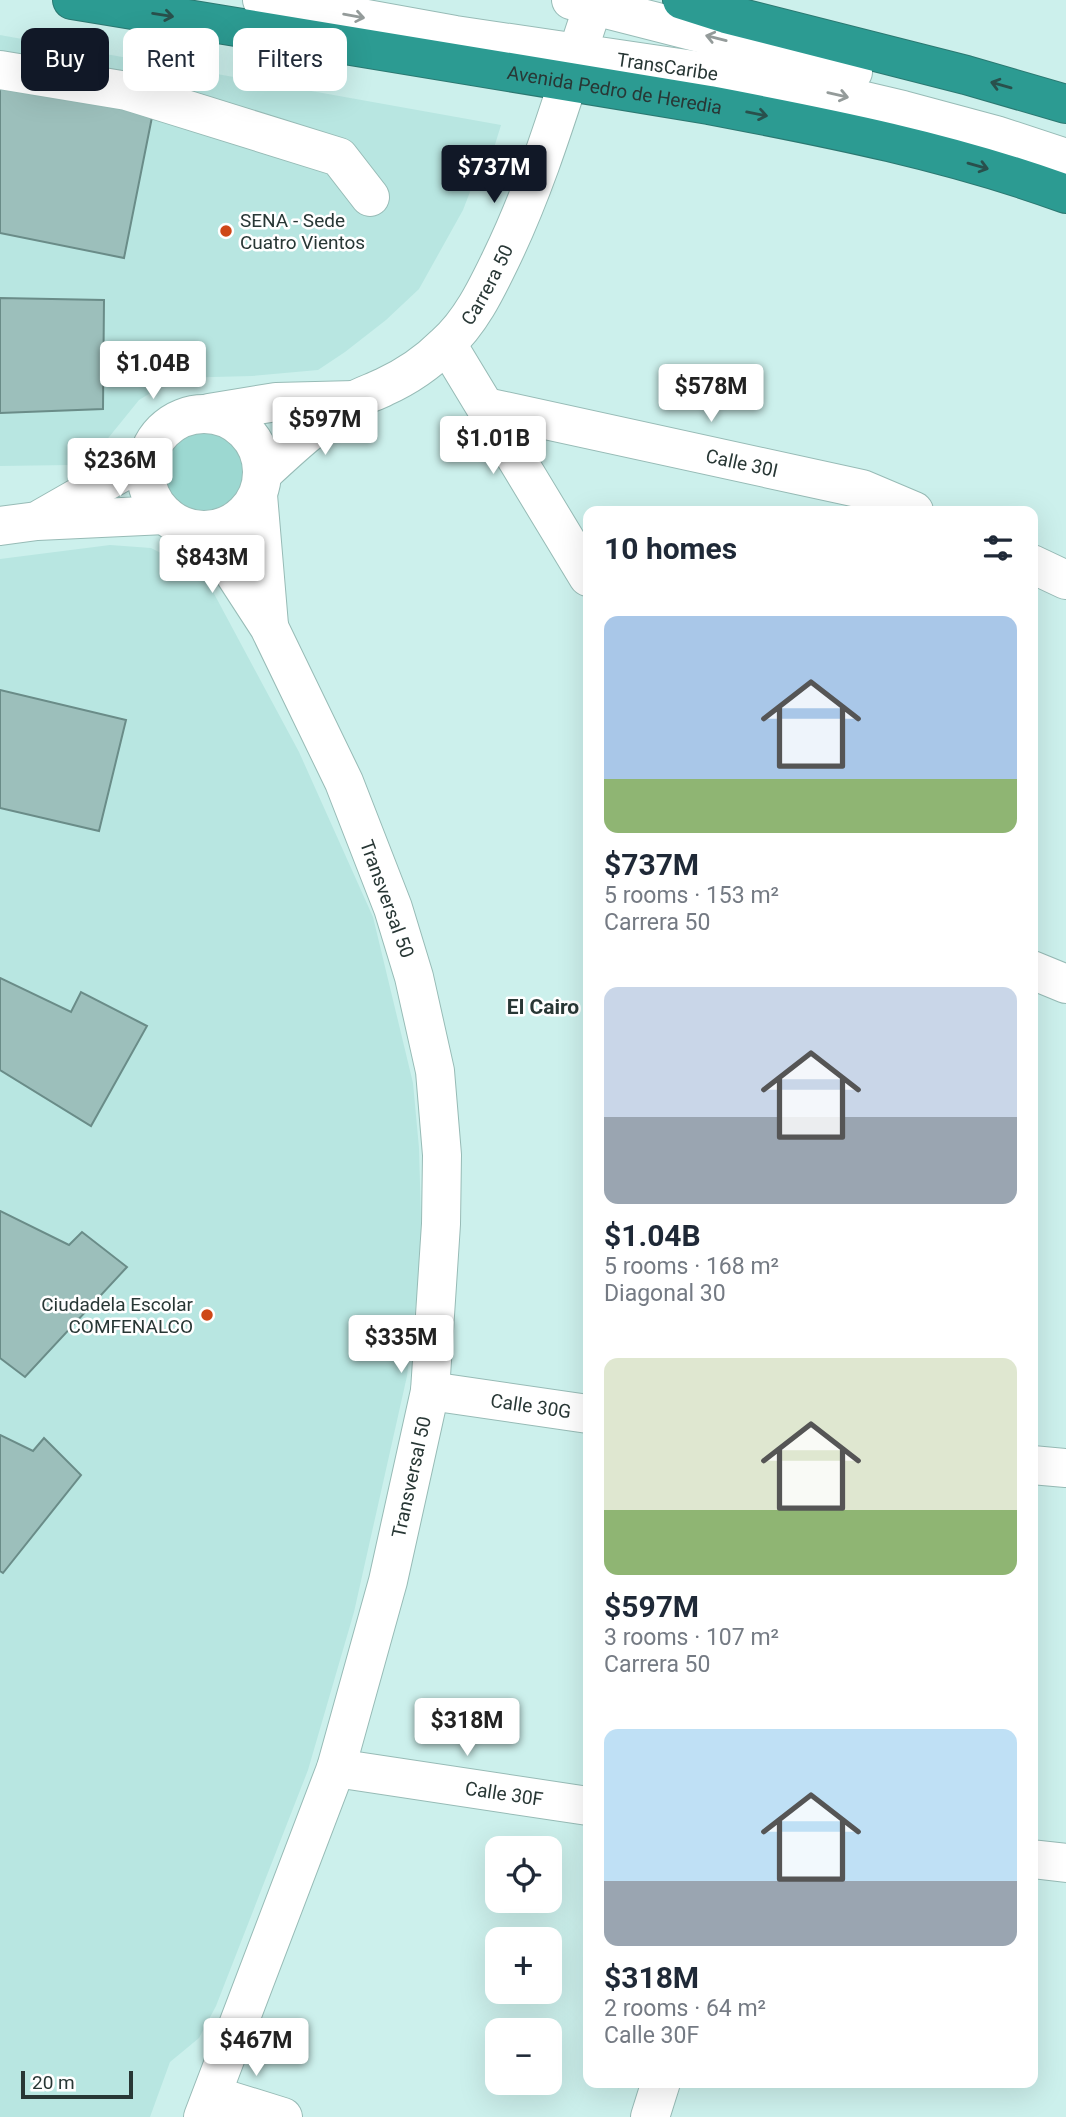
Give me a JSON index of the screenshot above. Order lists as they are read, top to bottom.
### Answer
{
  "streets": {
    "highway": ["Avenida Pedro de Heredia"],
    "street": [
      "TransCaribe",
      "Carrera 50",
      "Calle 30I",
      "Transversal 50",
      "Calle 30G",
      "Calle 30F"
    ]
  },
  "crossings": [
    ["TransCaribe", "Avenida Pedro de Heredia"],
    ["TransCaribe", "Carrera 50"],
    ["Avenida Pedro de Heredia", "Carrera 50"],
    ["Carrera 50", "Transversal 50"],
    ["Transversal 50", "Calle 30G"],
    ["Transversal 50", "Calle 30F"]
  ],
  "districts": ["El Cairo"],
  "places": ["SENA - Sede Cuatro Vientos", "Ciudadela Escolar COMFENALCO"],
  "scale_bar": "20 m",
  "page": {
    "chip": ["Buy", "Rent", "Filters"],
    "price": [
      "$737M",
      "$1.04B",
      "$578M",
      "$597M",
      "$1.01B",
      "$236M",
      "$843M",
      "$335M",
      "$318M",
      "$467M"
    ],
    "heading": "10 homes",
    "list": [
      {
        "name": "$737M",
        "note": "5 rooms · 153 m² · Carrera 50"
      },
      {
        "name": "$1.04B",
        "note": "5 rooms · 168 m² · Diagonal 30"
      },
      {
        "name": "$597M",
        "note": "3 rooms · 107 m² · Carrera 50"
      },
      {
        "name": "$318M",
        "note": "2 rooms · 64 m² · Calle 30F"
      }
    ],
    "map_buttons": ["+", "−"],
    "scale": "20 m"
  }
}
